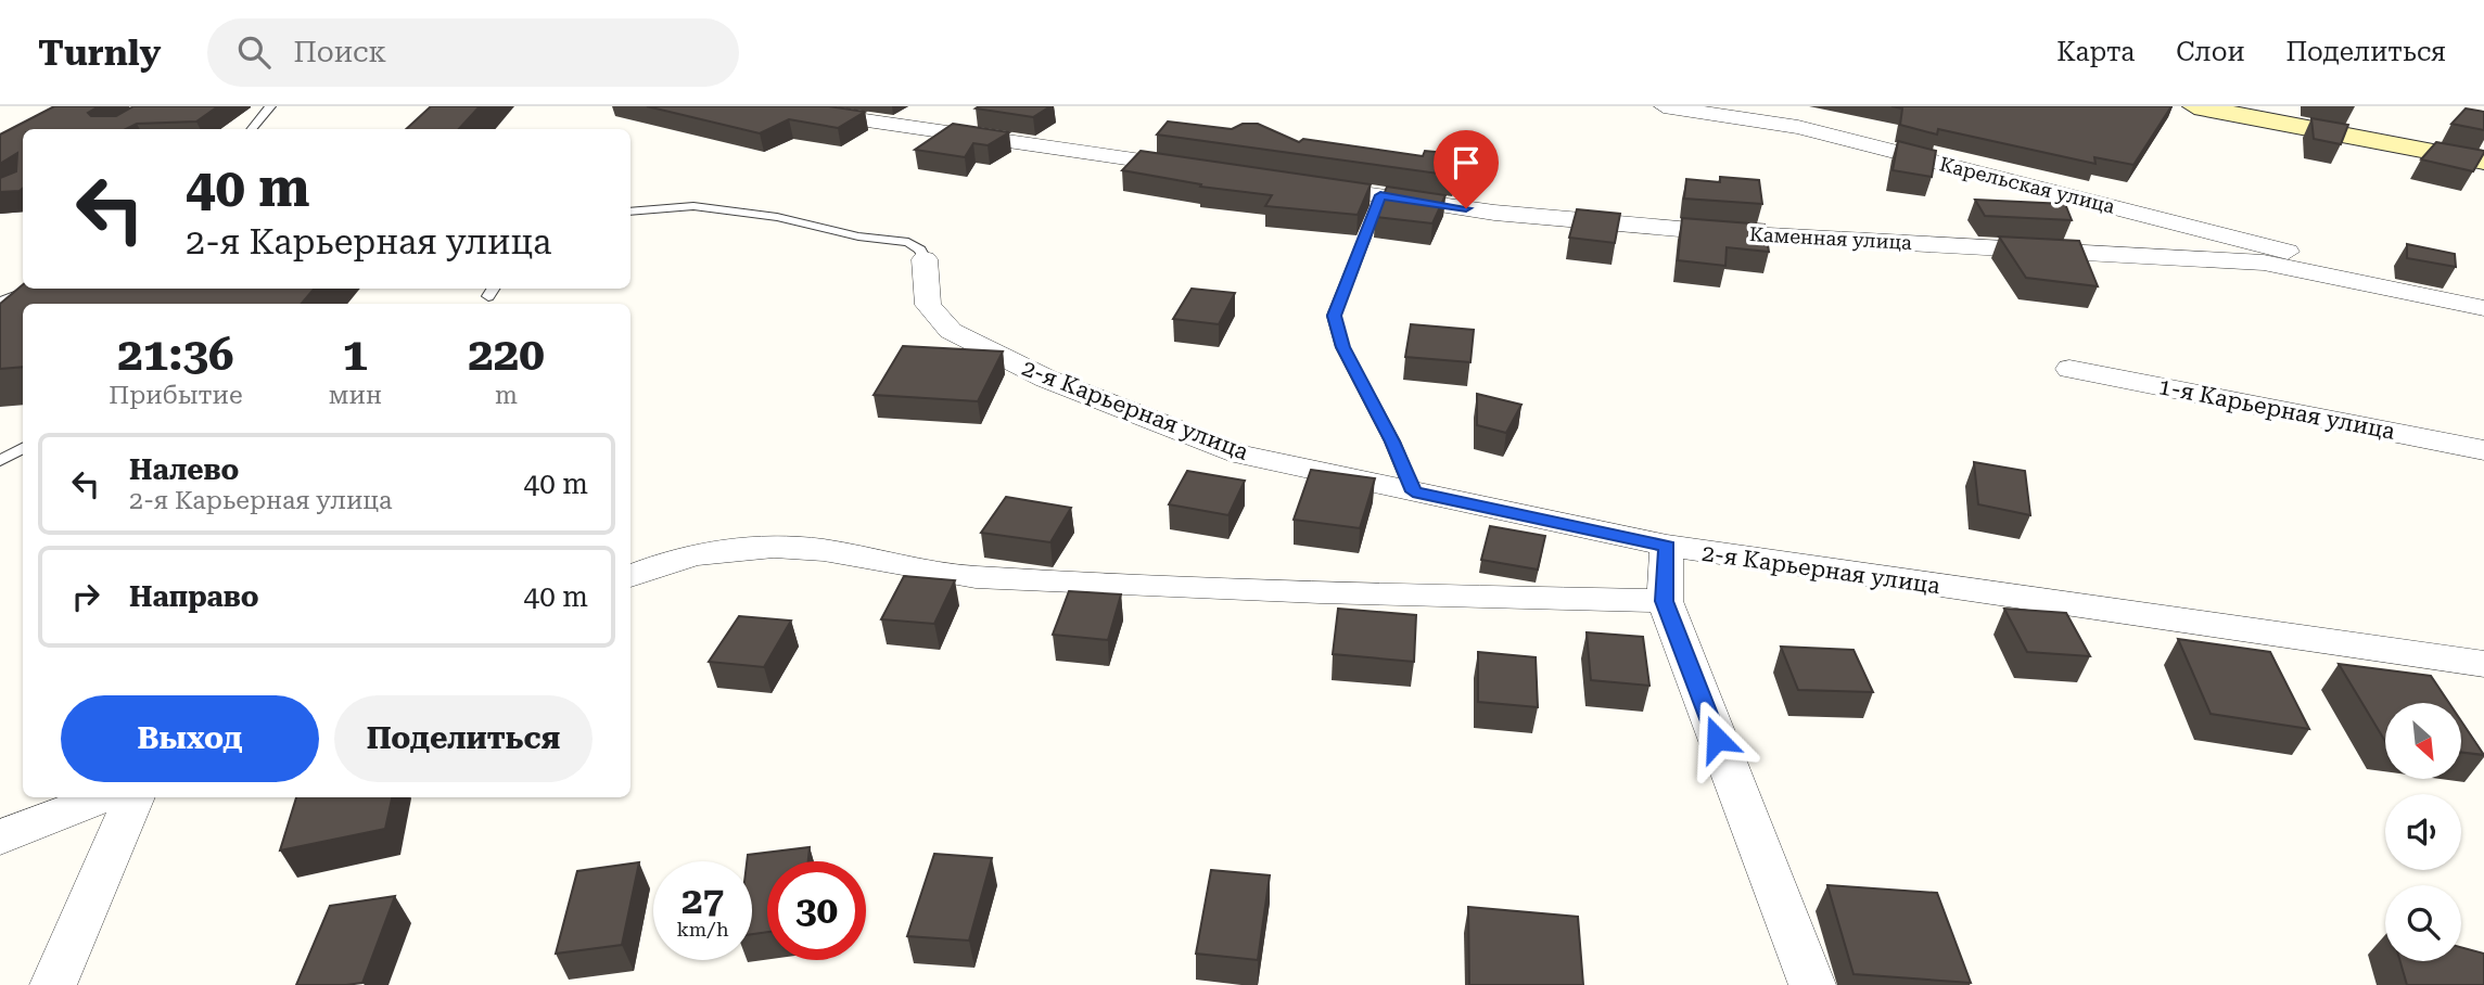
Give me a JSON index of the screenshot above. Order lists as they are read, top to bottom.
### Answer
{
  "streets": {
    "street": [
      "Карельская улица",
      "Каменная улица",
      "1-я Карьерная улица",
      "2-я Карьерная улица"
    ]
  },
  "crossings": [
    ["Карельская улица", "Каменная улица"]
  ],
  "north": "bottom right",
  "page": {
    "header": "Turnly",
    "search": "Поиск",
    "nav": ["Карта", "Слои", "Поделиться"],
    "turn": ["40 m", "2-я Карьерная улица"],
    "eta": [
      "21:36",
      "Прибытие",
      "1",
      "мин",
      "220",
      "m"
    ],
    "list": [
      {
        "name": "Налево",
        "note": "2-я Карьерная улица",
        "value": "40 m"
      },
      {
        "name": "Направо",
        "value": "40 m"
      }
    ],
    "buttons": ["Выход", "Поделиться"],
    "speed": "27 km/h",
    "limit": "30"
  }
}
